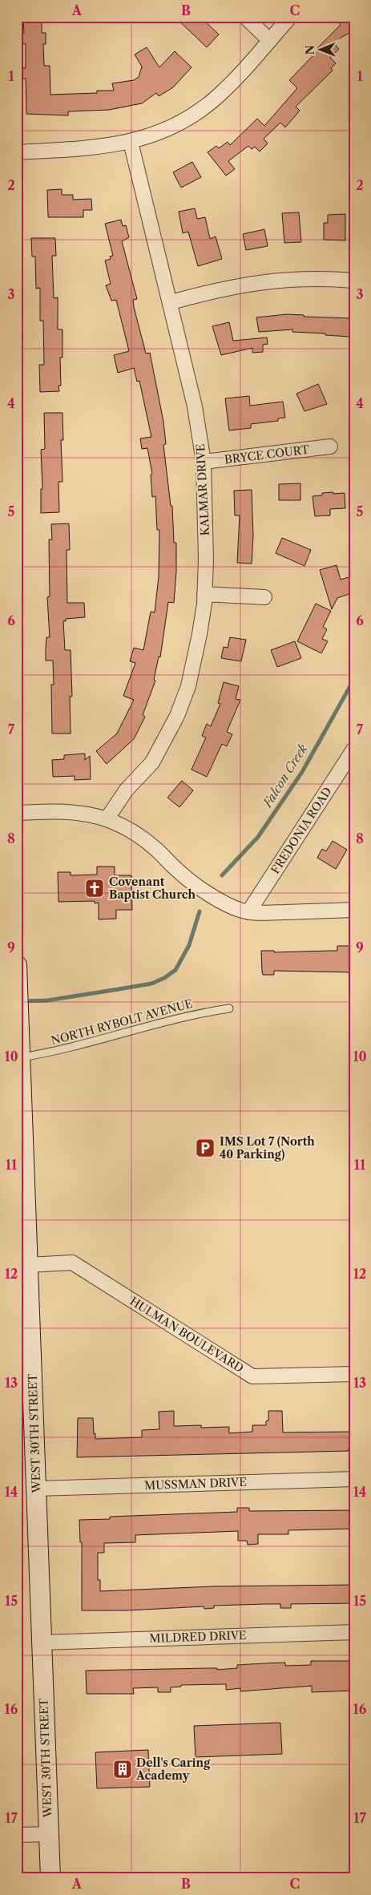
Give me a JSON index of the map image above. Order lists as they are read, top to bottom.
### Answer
{
  "streets": {
    "main road": ["WEST 30TH STREET"],
    "street": [
      "BRYCE COURT",
      "KALMAR DRIVE",
      "FREDONIA ROAD",
      "HULMAN BOULEVARD",
      "MUSSMAN DRIVE",
      "MILDRED DRIVE"
    ],
    "lane": ["NORTH RYBOLT AVENUE"]
  },
  "crossings": [
    ["BRYCE COURT", "KALMAR DRIVE"],
    ["NORTH RYBOLT AVENUE", "WEST 30TH STREET"],
    ["HULMAN BOULEVARD", "WEST 30TH STREET"],
    ["WEST 30TH STREET", "MUSSMAN DRIVE"],
    ["WEST 30TH STREET", "MILDRED DRIVE"]
  ],
  "water": ["Falcon Creek"],
  "places": {
    "church": ["Covenant Baptist Church"],
    "parking": ["IMS Lot 7 (North 40 Parking)"],
    "building": ["Dell's Caring Academy"]
  },
  "north": "left",
  "grid": {
    "columns": ["A", "B", "C"],
    "rows": [
      "1",
      "2",
      "3",
      "4",
      "5",
      "6",
      "7",
      "8",
      "9",
      "10",
      "11",
      "12",
      "13",
      "14",
      "15",
      "16",
      "17"
    ]
  }
}
